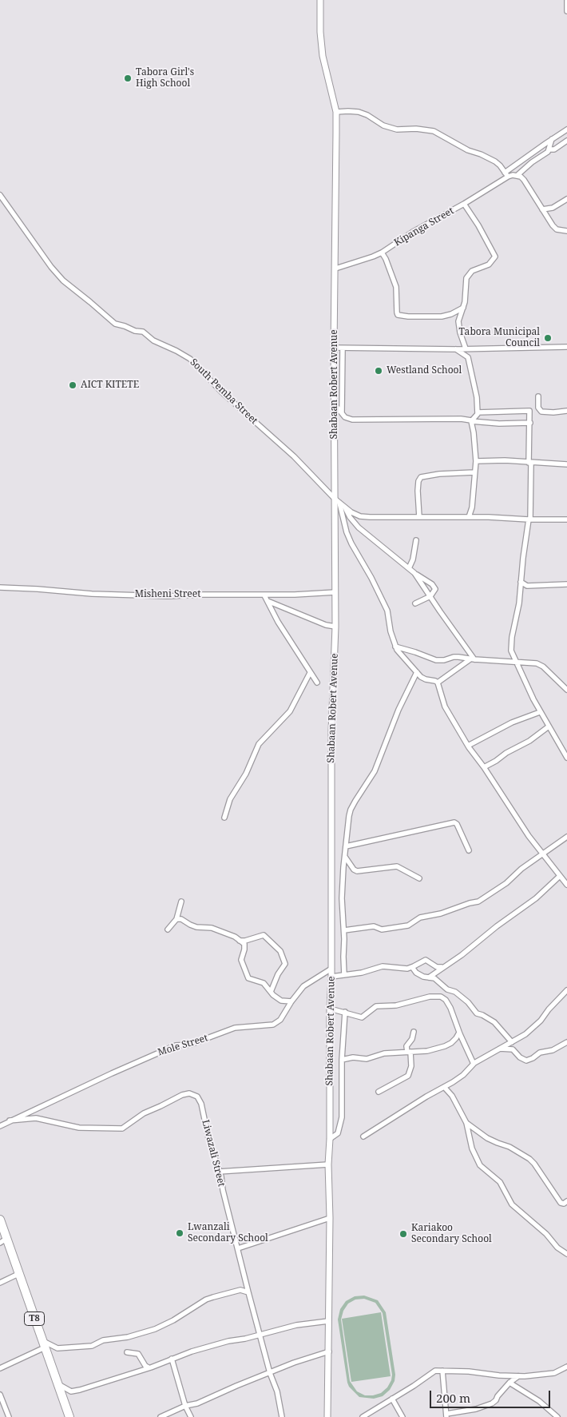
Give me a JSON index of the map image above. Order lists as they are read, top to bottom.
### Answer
{
  "streets": {
    "highway": ["T8"],
    "street": [
      "Kipanga Street",
      "Shabaan Robert Avenue",
      "South Pemba Street",
      "Misheni Street",
      "Mole Street",
      "Liwazali Street"
    ]
  },
  "crossings": [
    ["Kipanga Street", "Shabaan Robert Avenue"],
    ["Shabaan Robert Avenue", "South Pemba Street"],
    ["Shabaan Robert Avenue", "Misheni Street"],
    ["Shabaan Robert Avenue", "Mole Street"],
    ["Mole Street", "Liwazali Street"]
  ],
  "places": [
    "Tabora Girl's High School",
    "Tabora Municipal Council",
    "Westland School",
    "AICT KITETE",
    "Lwanzali Secondary School",
    "Kariakoo Secondary School"
  ],
  "scale_bar": "200 m"
}
